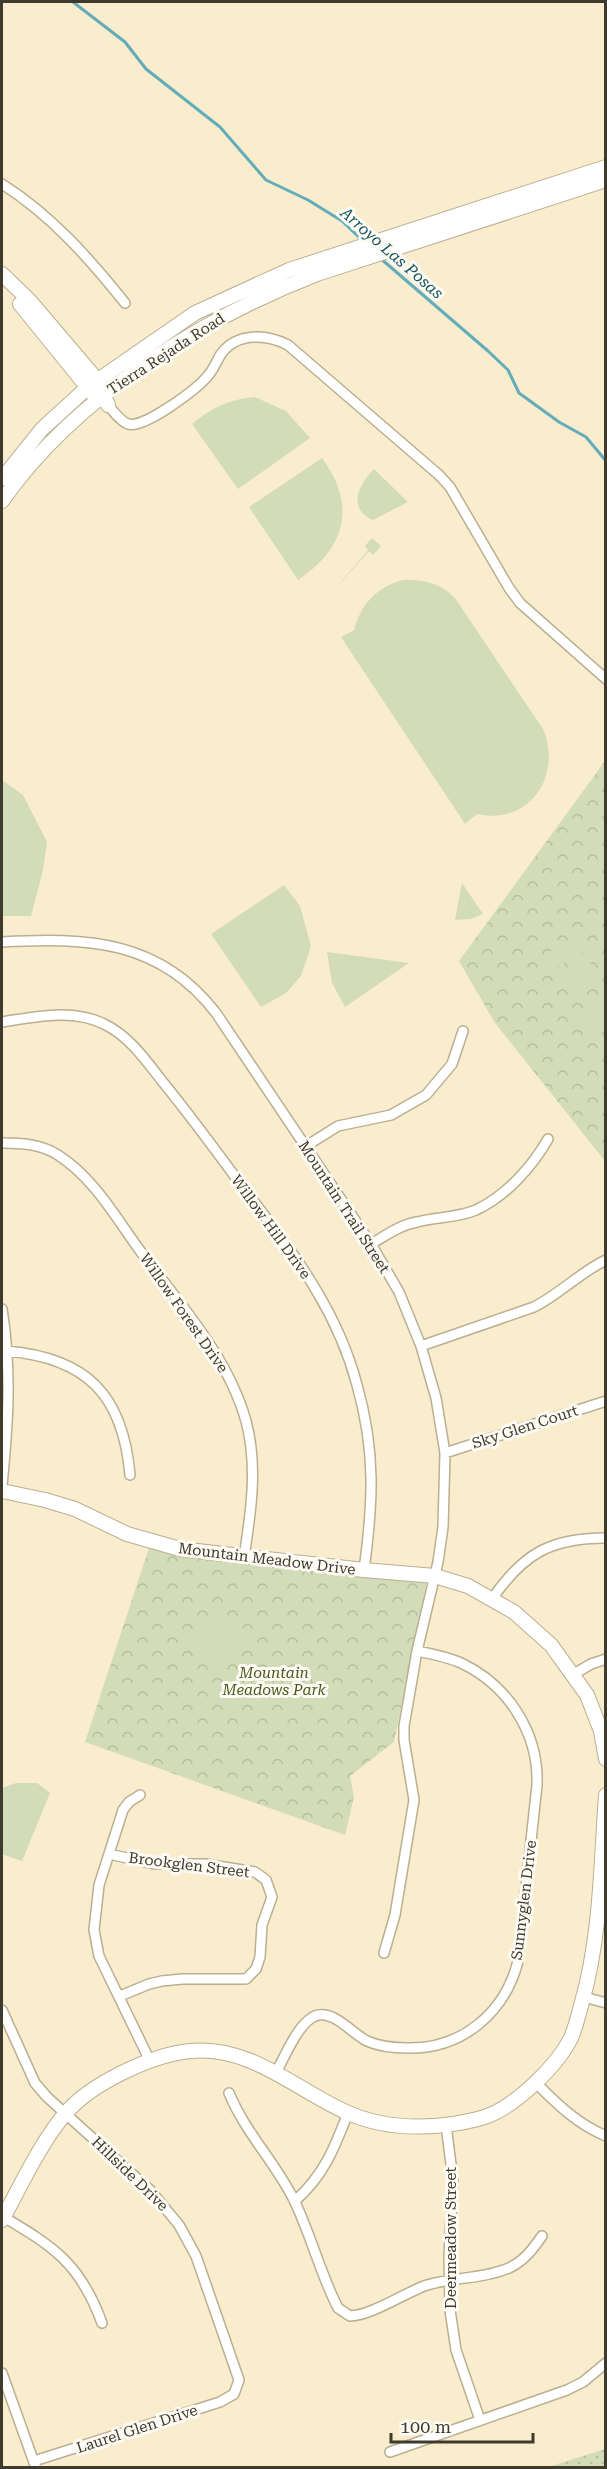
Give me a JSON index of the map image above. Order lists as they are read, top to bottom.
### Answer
{
  "streets": {
    "street": [
      "Tierra Rejada Road",
      "Mountain Trail Street",
      "Willow Hill Drive",
      "Willow Forest Drive",
      "Sky Glen Court",
      "Mountain Meadow Drive",
      "Brookglen Street",
      "Sunnyglen Drive",
      "Hillside Drive",
      "Deermeadow Street",
      "Laurel Glen Drive"
    ]
  },
  "crossings": [
    ["Mountain Trail Street", "Sky Glen Court"],
    ["Mountain Trail Street", "Mountain Meadow Drive"],
    ["Mountain Trail Street", "Sunnyglen Drive"],
    ["Willow Hill Drive", "Mountain Meadow Drive"],
    ["Willow Forest Drive", "Mountain Meadow Drive"],
    ["Hillside Drive", "Laurel Glen Drive"]
  ],
  "water": ["Arroyo Las Posas"],
  "parks": ["Mountain Meadows Park"],
  "scale_bar": "100 m"
}
